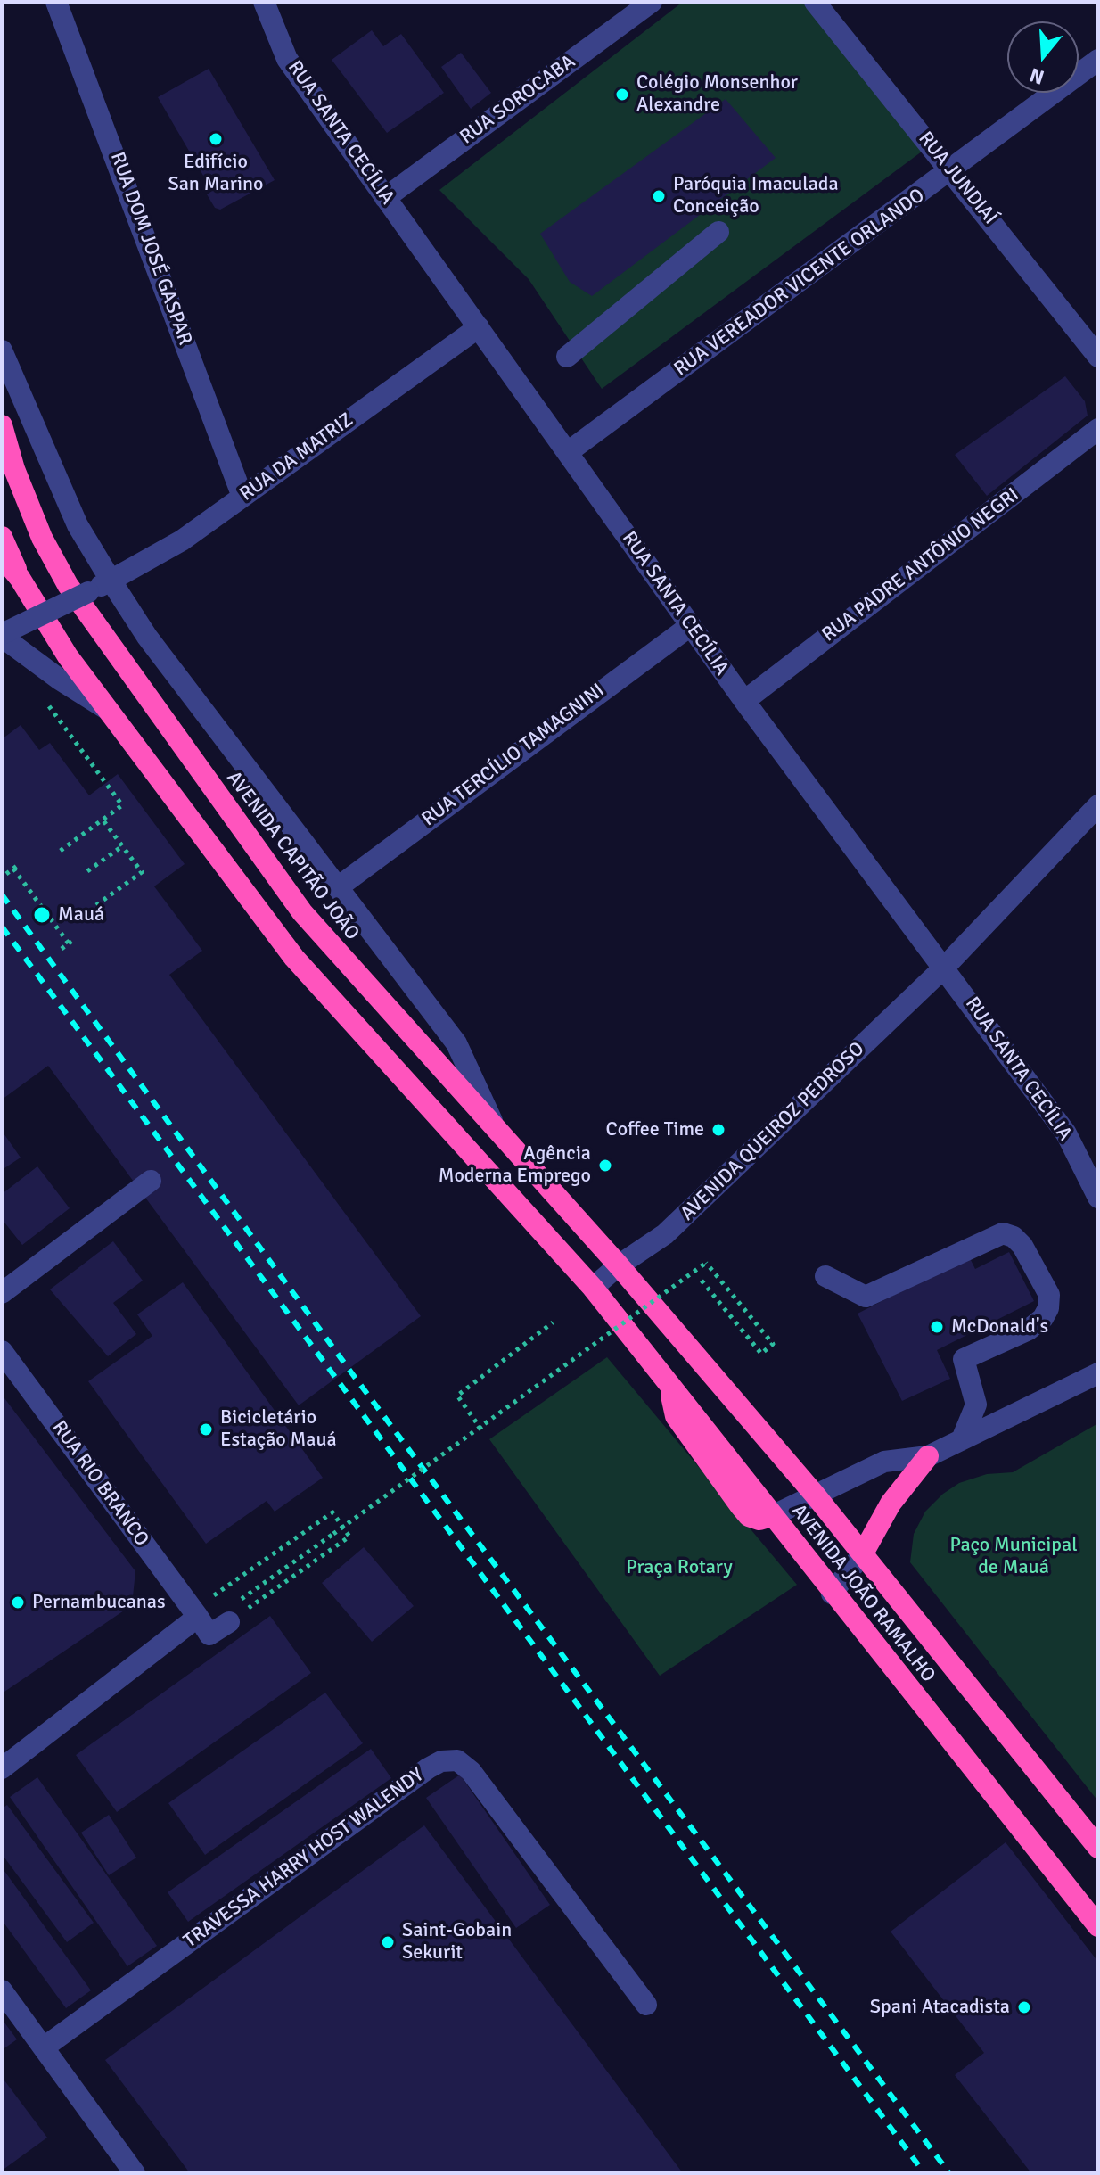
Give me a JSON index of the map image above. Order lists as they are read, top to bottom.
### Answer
{
  "streets": {
    "highway": ["AVENIDA CAPITÃO JOÃO", "AVENIDA JOÃO RAMALHO"],
    "street": [
      "RUA SOROCABA",
      "RUA SANTA CECÍLIA",
      "RUA JUNDIAÍ",
      "RUA DOM JOSÉ GASPAR",
      "RUA VEREADOR VICENTE ORLANDO",
      "RUA DA MATRIZ",
      "RUA PADRE ANTÔNIO NEGRI",
      "RUA TERCÍLIO TAMAGNINI",
      "AVENIDA QUEIROZ PEDROSO",
      "RUA RIO BRANCO",
      "TRAVESSA HARRY HOST WALENDY"
    ]
  },
  "crossings": [
    ["RUA SOROCABA", "RUA SANTA CECÍLIA"],
    ["RUA SANTA CECÍLIA", "RUA VEREADOR VICENTE ORLANDO"],
    ["RUA SANTA CECÍLIA", "RUA DA MATRIZ"],
    ["RUA SANTA CECÍLIA", "RUA PADRE ANTÔNIO NEGRI"],
    ["RUA SANTA CECÍLIA", "RUA TERCÍLIO TAMAGNINI"],
    ["RUA SANTA CECÍLIA", "AVENIDA QUEIROZ PEDROSO"],
    ["RUA JUNDIAÍ", "RUA VEREADOR VICENTE ORLANDO"],
    ["RUA DOM JOSÉ GASPAR", "RUA DA MATRIZ"],
    ["AVENIDA CAPITÃO JOÃO", "AVENIDA QUEIROZ PEDROSO"],
    ["AVENIDA CAPITÃO JOÃO", "AVENIDA JOÃO RAMALHO"],
    ["AVENIDA QUEIROZ PEDROSO", "AVENIDA JOÃO RAMALHO"]
  ],
  "parks": ["Paço Municipal de Mauá", "Praça Rotary"],
  "places": [
    "Colégio Monsenhor Alexandre",
    "Edifício San Marino",
    "Paróquia Imaculada Conceição",
    "Mauá",
    "Coffee Time",
    "Agência Moderna Emprego",
    "McDonald's",
    "Bicicletário Estação Mauá",
    "Pernambucanas",
    "Saint-Gobain Sekurit",
    "Spani Atacadista"
  ],
  "north": "bottom"
}
